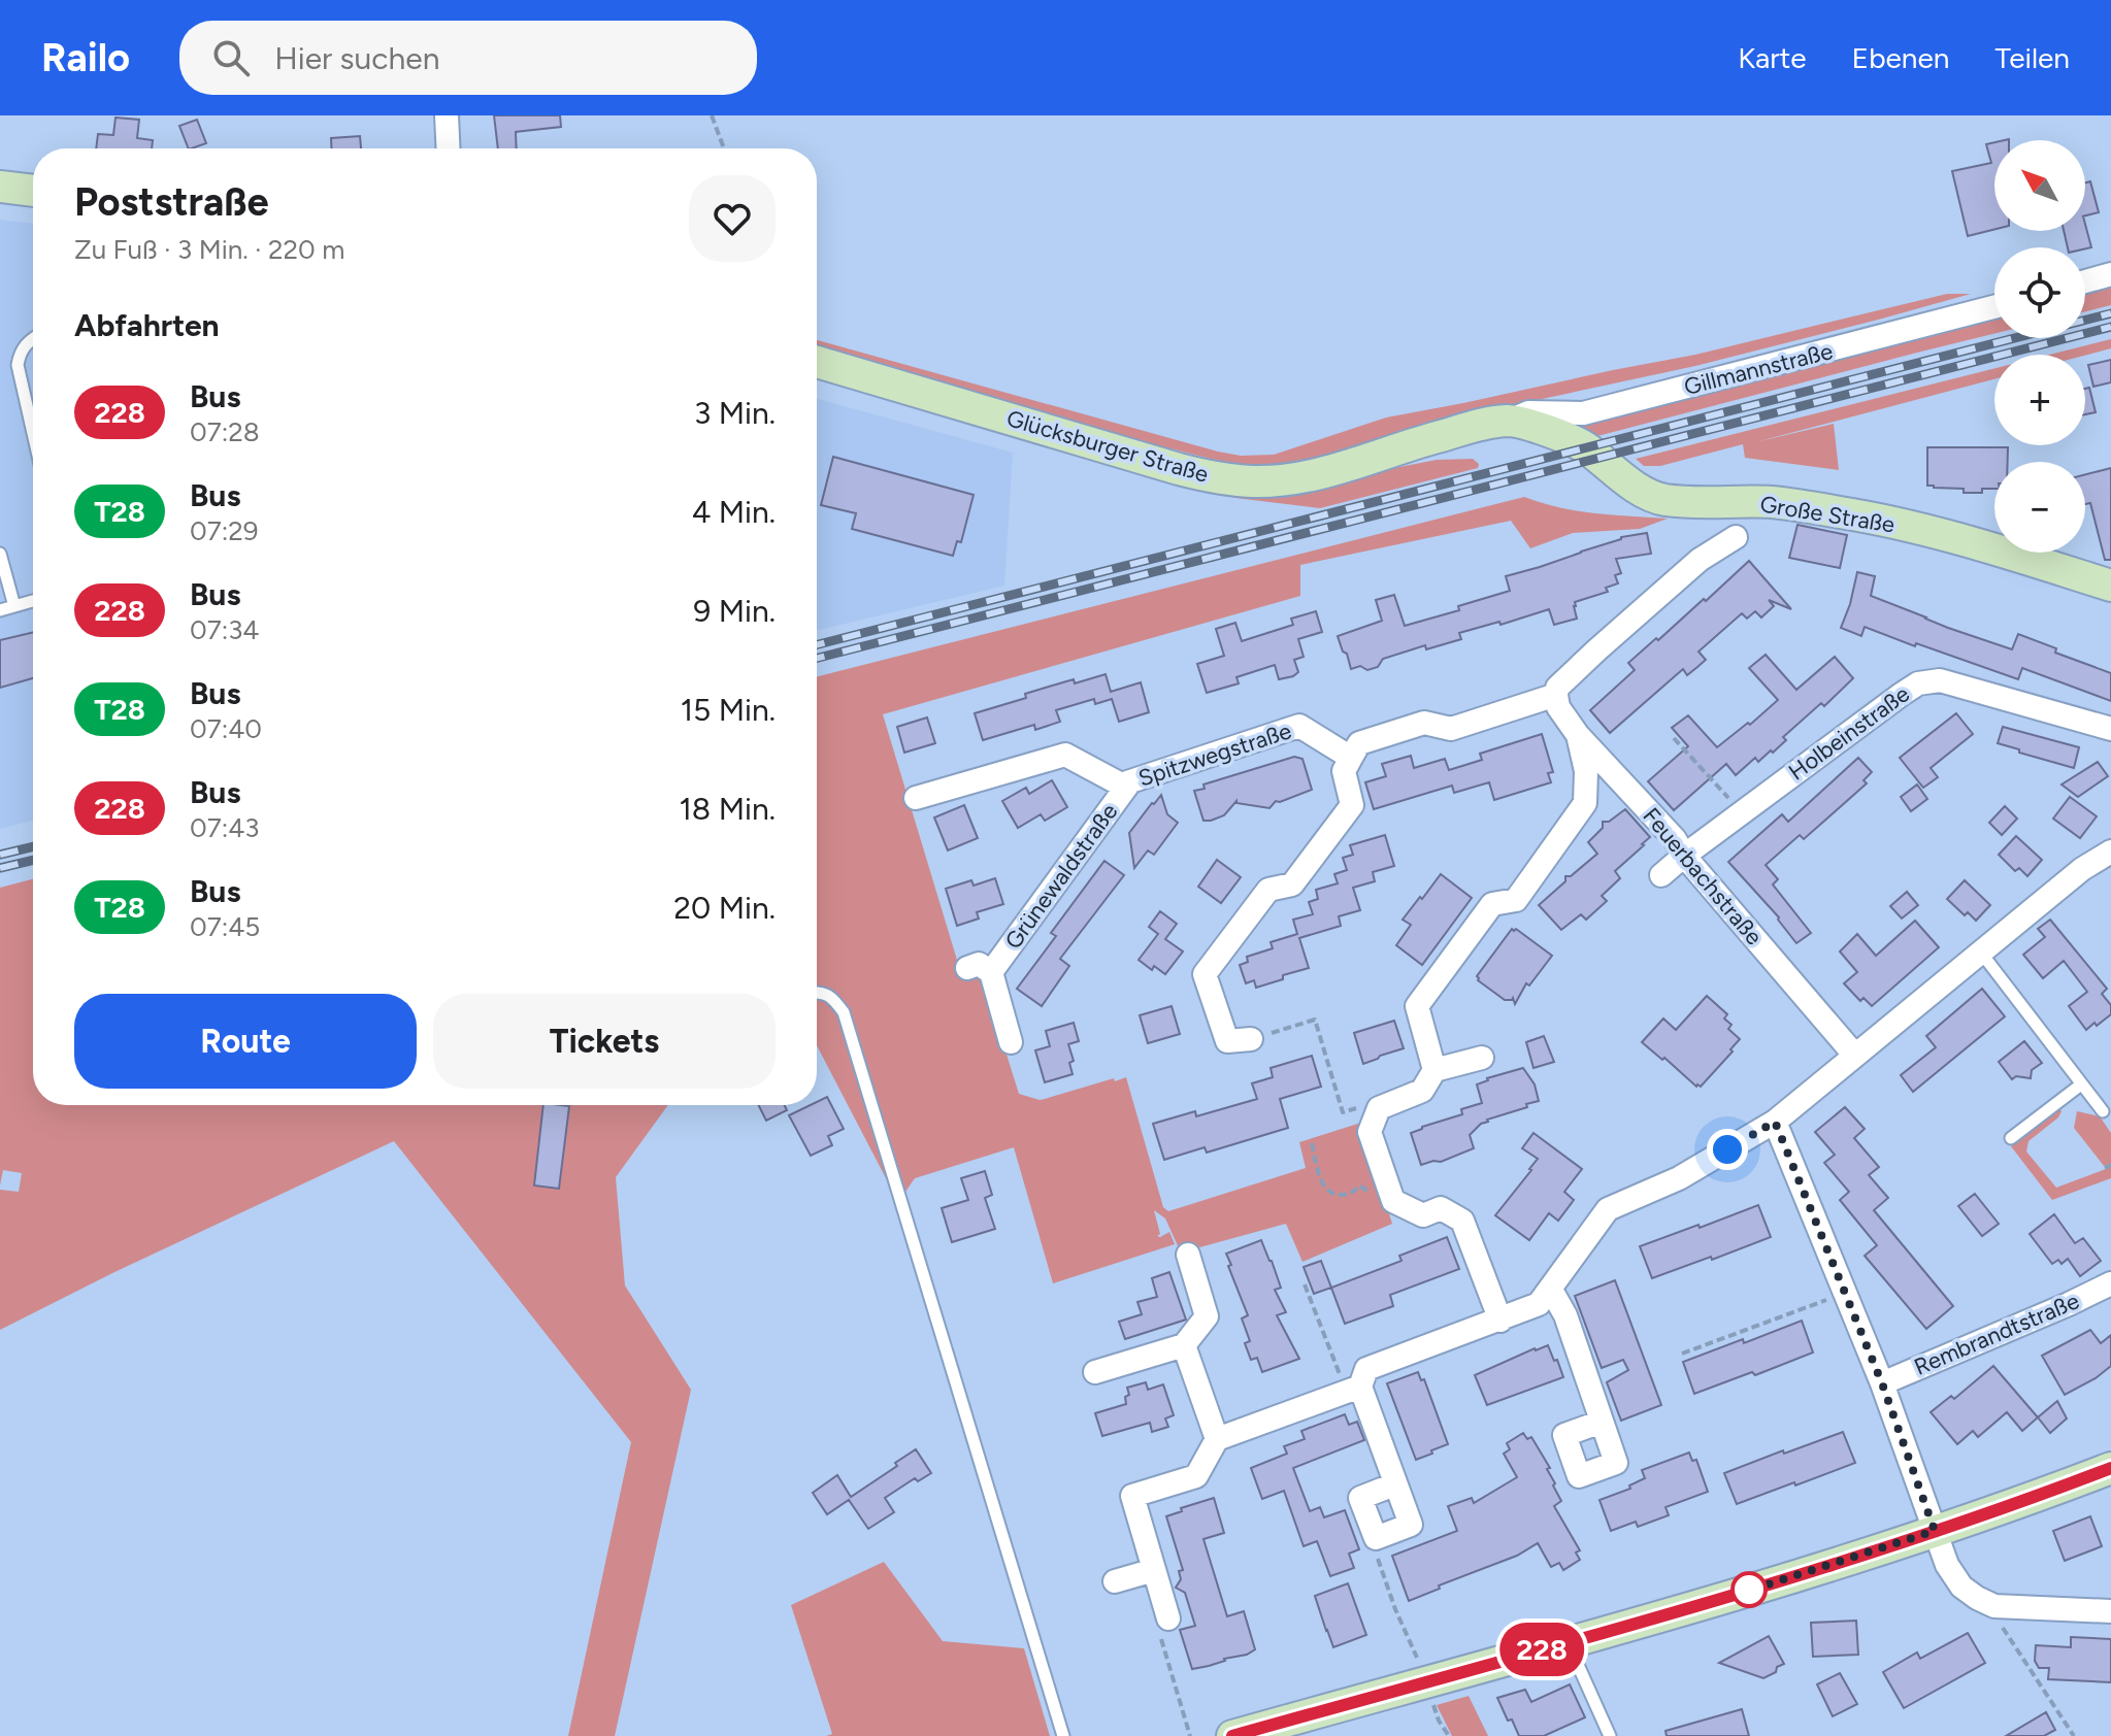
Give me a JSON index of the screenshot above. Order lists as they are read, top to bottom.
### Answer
{
  "streets": {
    "main road": ["Glücksburger Straße", "Große Straße"],
    "street": [
      "Gillmannstraße",
      "Holbeinstraße",
      "Spitzwegstraße",
      "Grünewaldstraße",
      "Feuerbachstraße",
      "Rembrandtstraße"
    ]
  },
  "crossings": [
    ["Gillmannstraße", "Glücksburger Straße"],
    ["Gillmannstraße", "Große Straße"],
    ["Glücksburger Straße", "Große Straße"],
    ["Holbeinstraße", "Feuerbachstraße"],
    ["Spitzwegstraße", "Grünewaldstraße"]
  ],
  "lines": ["bus line 228"],
  "north": "top left",
  "page": {
    "header": "Railo",
    "search": "Hier suchen",
    "nav": ["Karte", "Ebenen", "Teilen"],
    "on_map": "228",
    "map_buttons": ["+", "−"],
    "heading": [
      ["Poststraße", "Zu Fuß · 3 Min. · 220 m"],
      "Abfahrten"
    ],
    "list": [
      {
        "mark": "228",
        "name": "Bus",
        "note": "07:28",
        "value": "3 Min."
      },
      {
        "mark": "T28",
        "name": "Bus",
        "note": "07:29",
        "value": "4 Min."
      },
      {
        "mark": "228",
        "name": "Bus",
        "note": "07:34",
        "value": "9 Min."
      },
      {
        "mark": "T28",
        "name": "Bus",
        "note": "07:40",
        "value": "15 Min."
      },
      {
        "mark": "228",
        "name": "Bus",
        "note": "07:43",
        "value": "18 Min."
      },
      {
        "mark": "T28",
        "name": "Bus",
        "note": "07:45",
        "value": "20 Min."
      }
    ],
    "buttons": ["Route", "Tickets"]
  }
}
